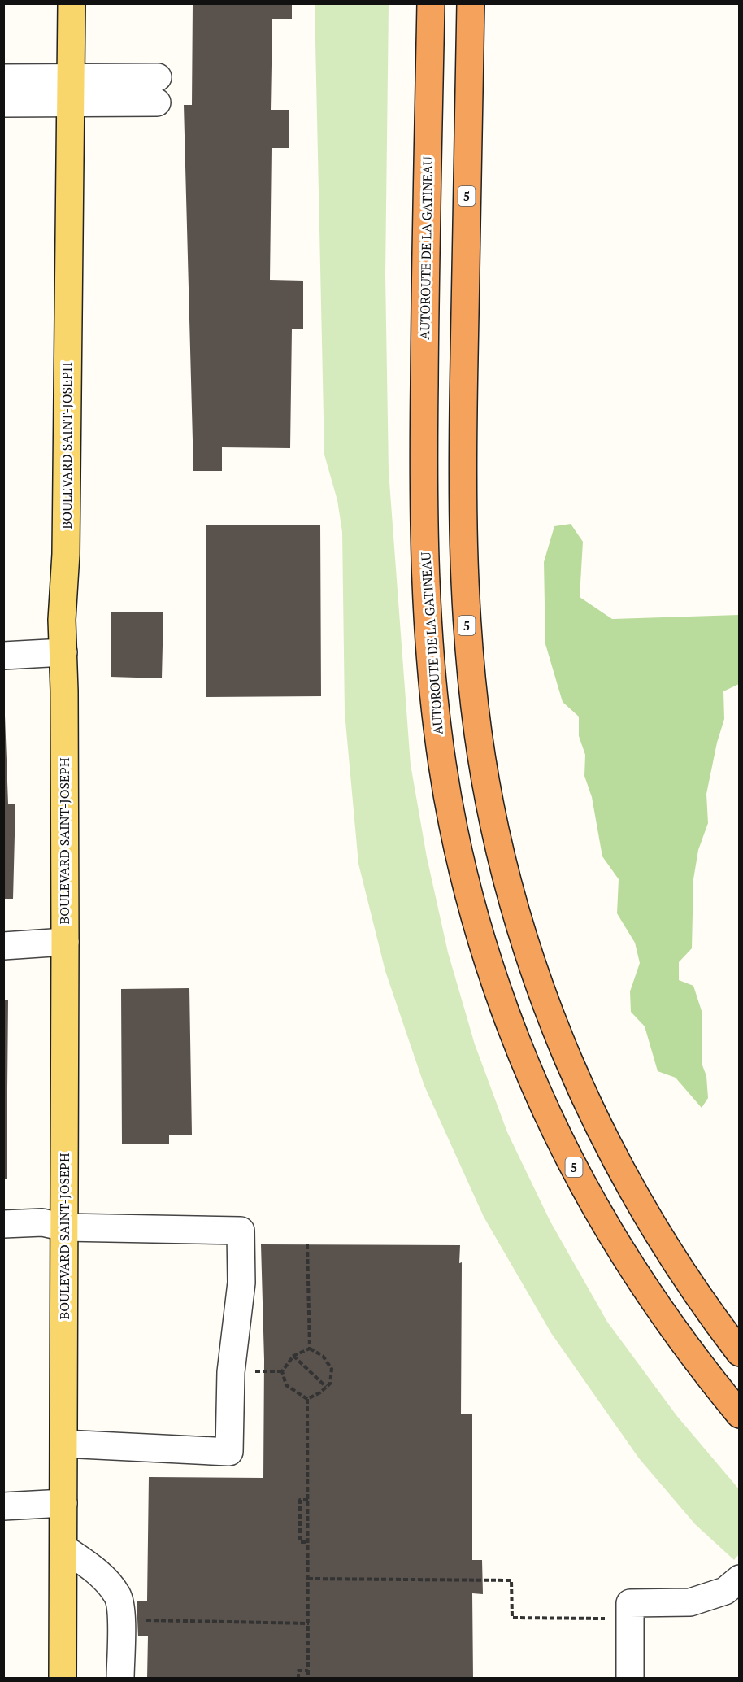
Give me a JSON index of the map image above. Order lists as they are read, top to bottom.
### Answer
{
  "streets": {
    "highway": ["5", "AUTOROUTE DE LA GATINEAU"],
    "main road": ["BOULEVARD SAINT-JOSEPH"]
  }
}
